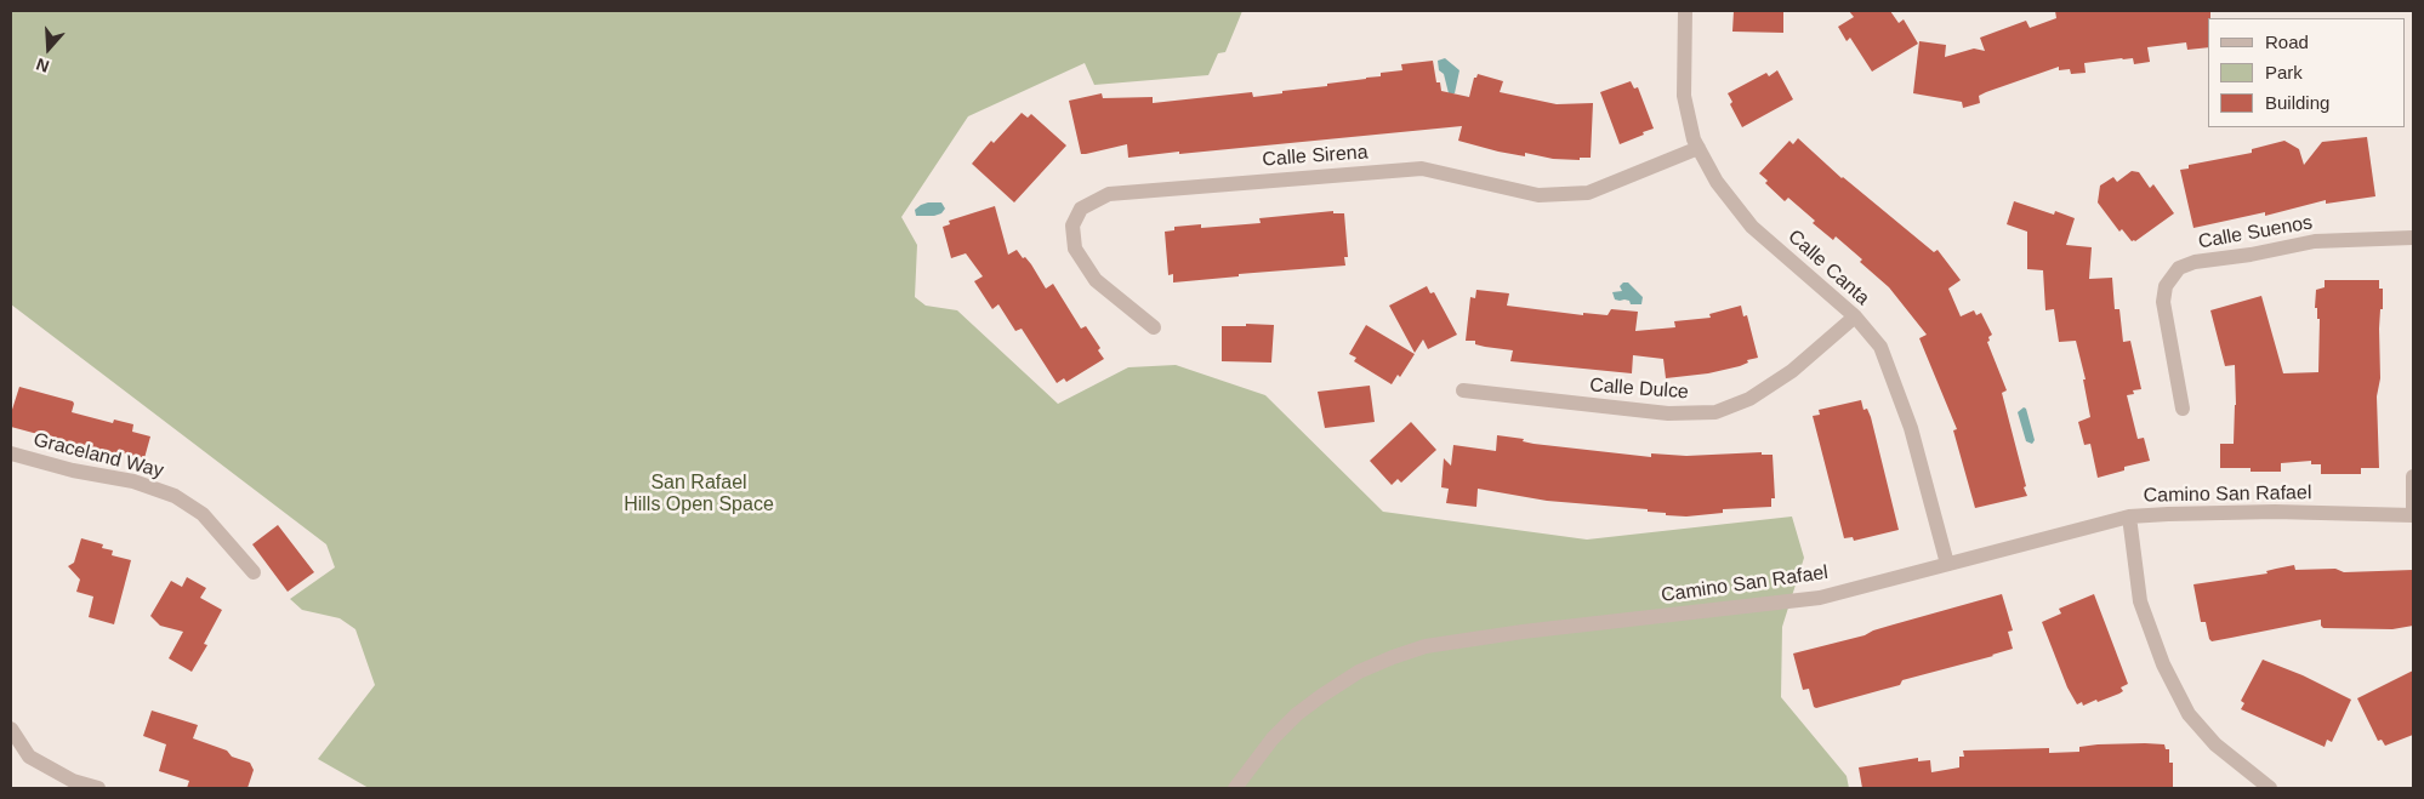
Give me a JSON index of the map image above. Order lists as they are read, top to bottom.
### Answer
{
  "streets": {
    "street": [
      "Calle Sirena",
      "Calle Suenos",
      "Calle Canta",
      "Calle Dulce",
      "Graceland Way",
      "Camino San Rafael"
    ]
  },
  "crossings": [
    ["Calle Sirena", "Calle Canta"],
    ["Calle Canta", "Calle Dulce"],
    ["Calle Canta", "Camino San Rafael"]
  ],
  "parks": ["San Rafael Hills Open Space"],
  "legend": ["Road", "Park", "Building"],
  "north": "bottom"
}
